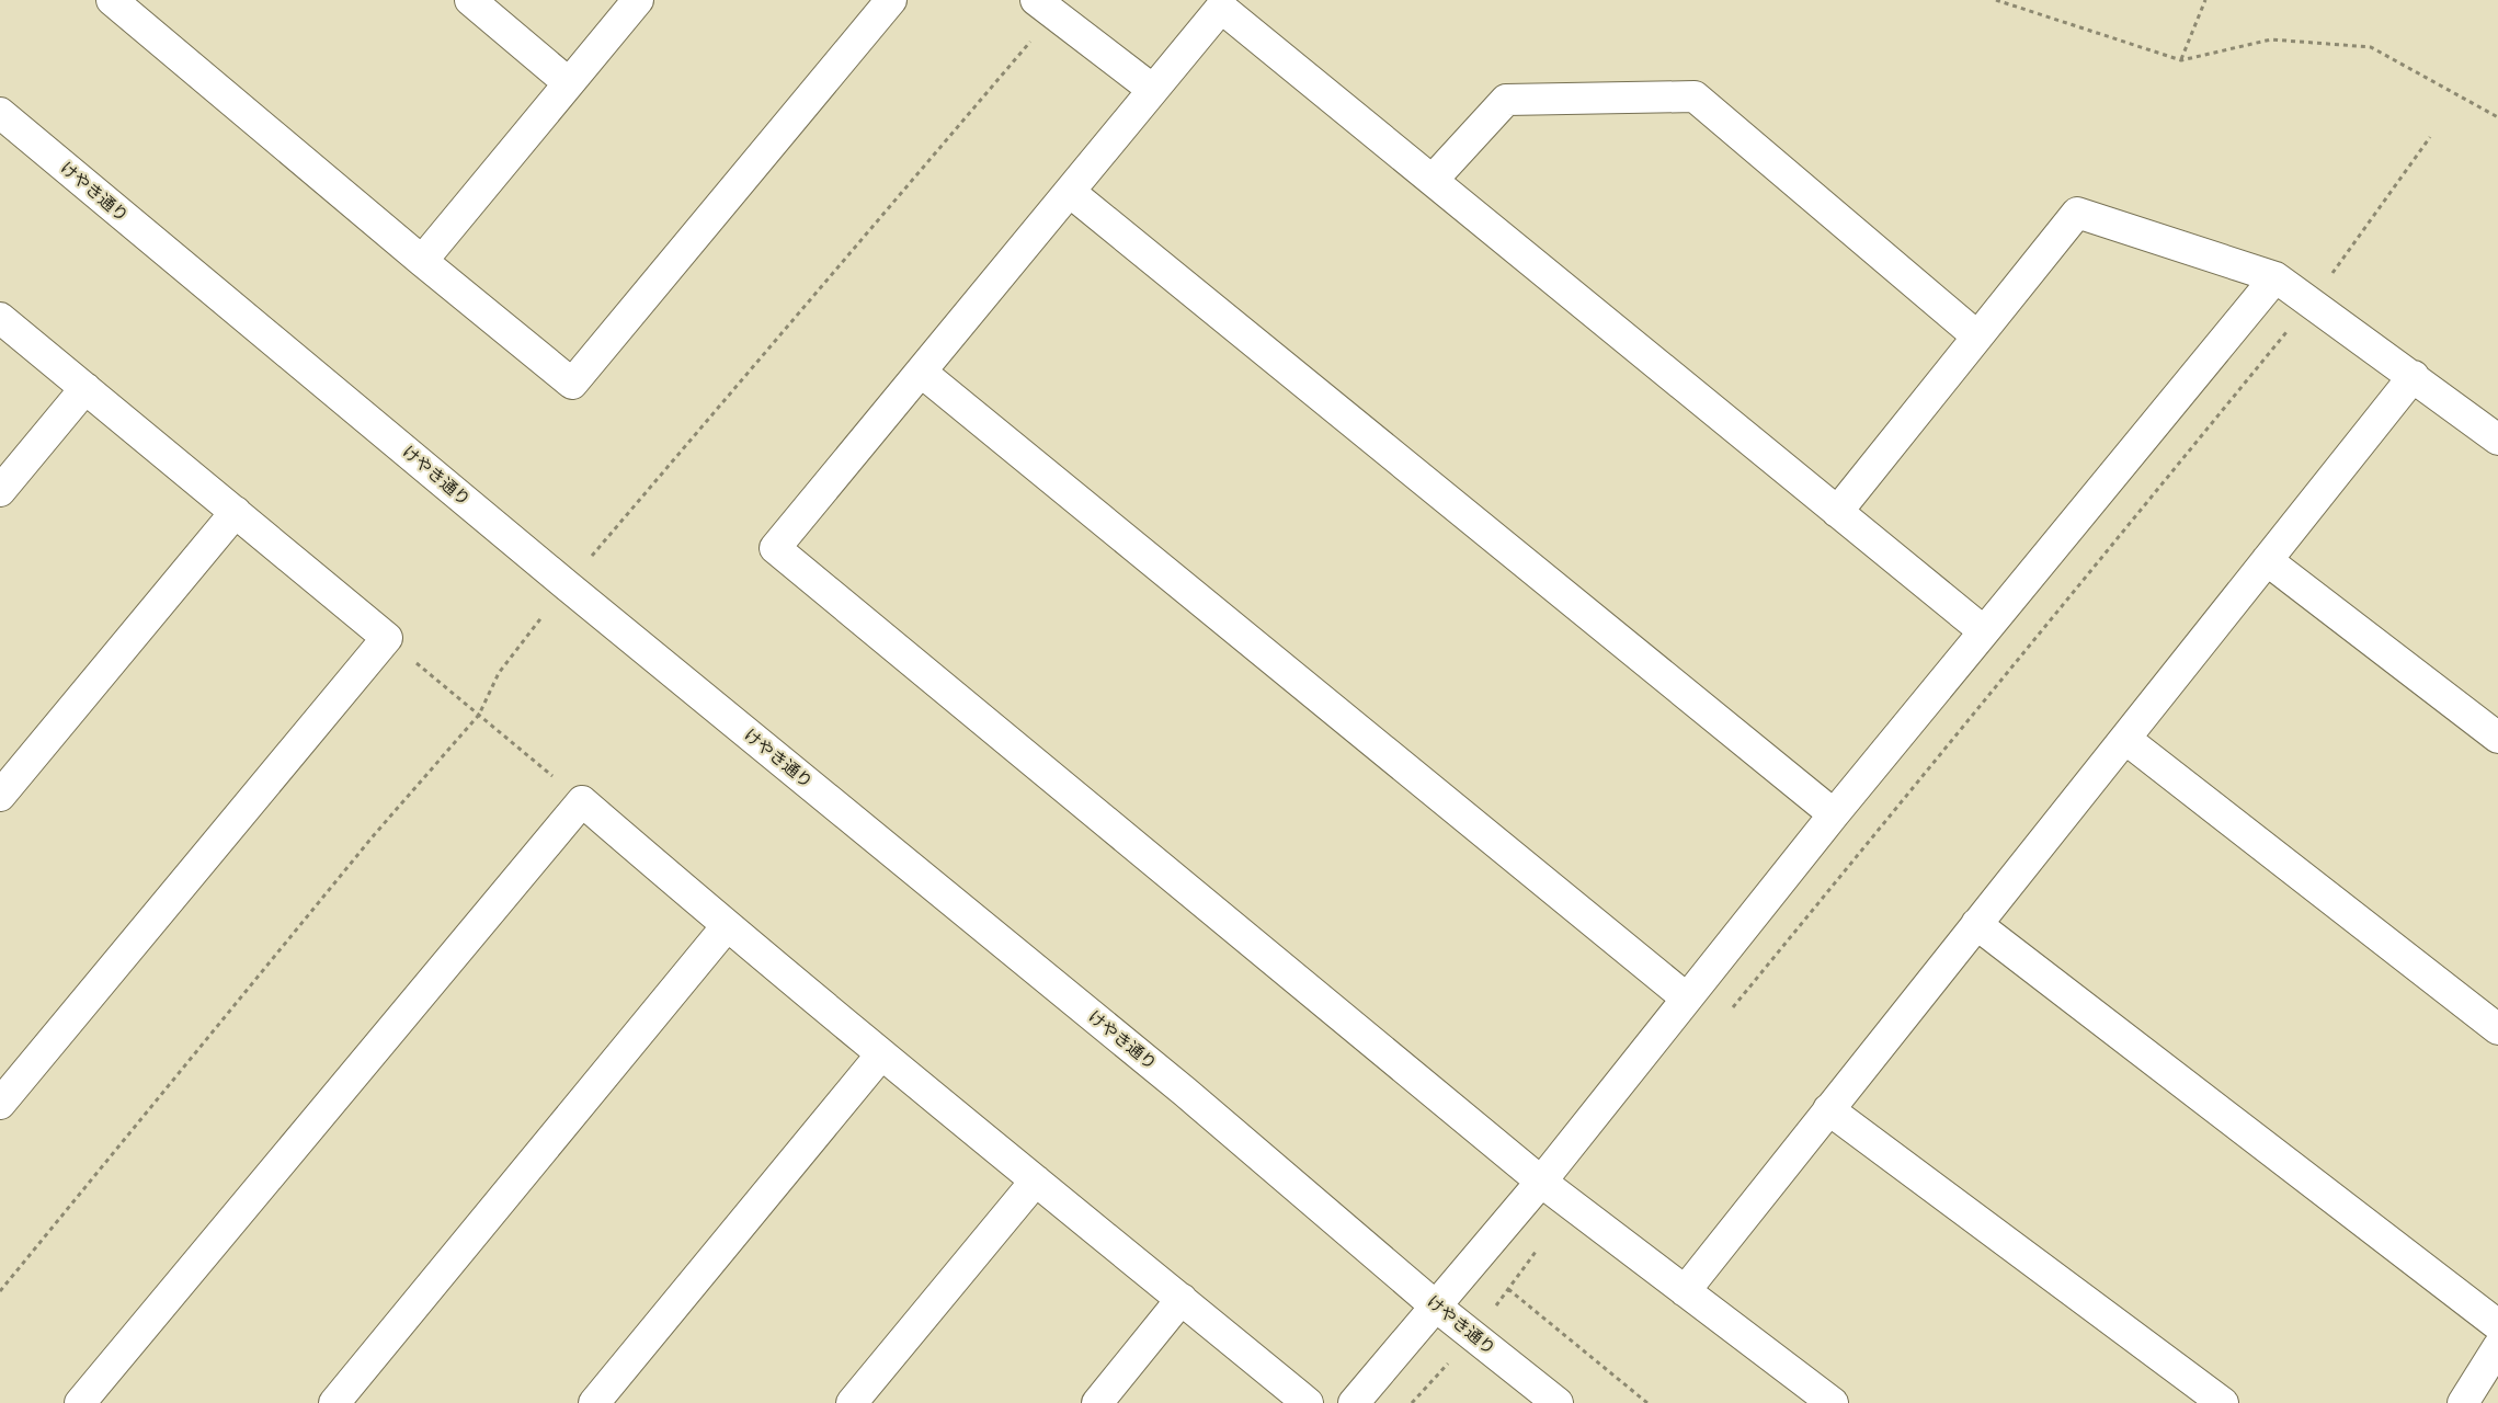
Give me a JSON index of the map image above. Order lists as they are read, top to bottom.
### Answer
{
  "streets": {
    "street": ["けやき通り"]
  }
}
